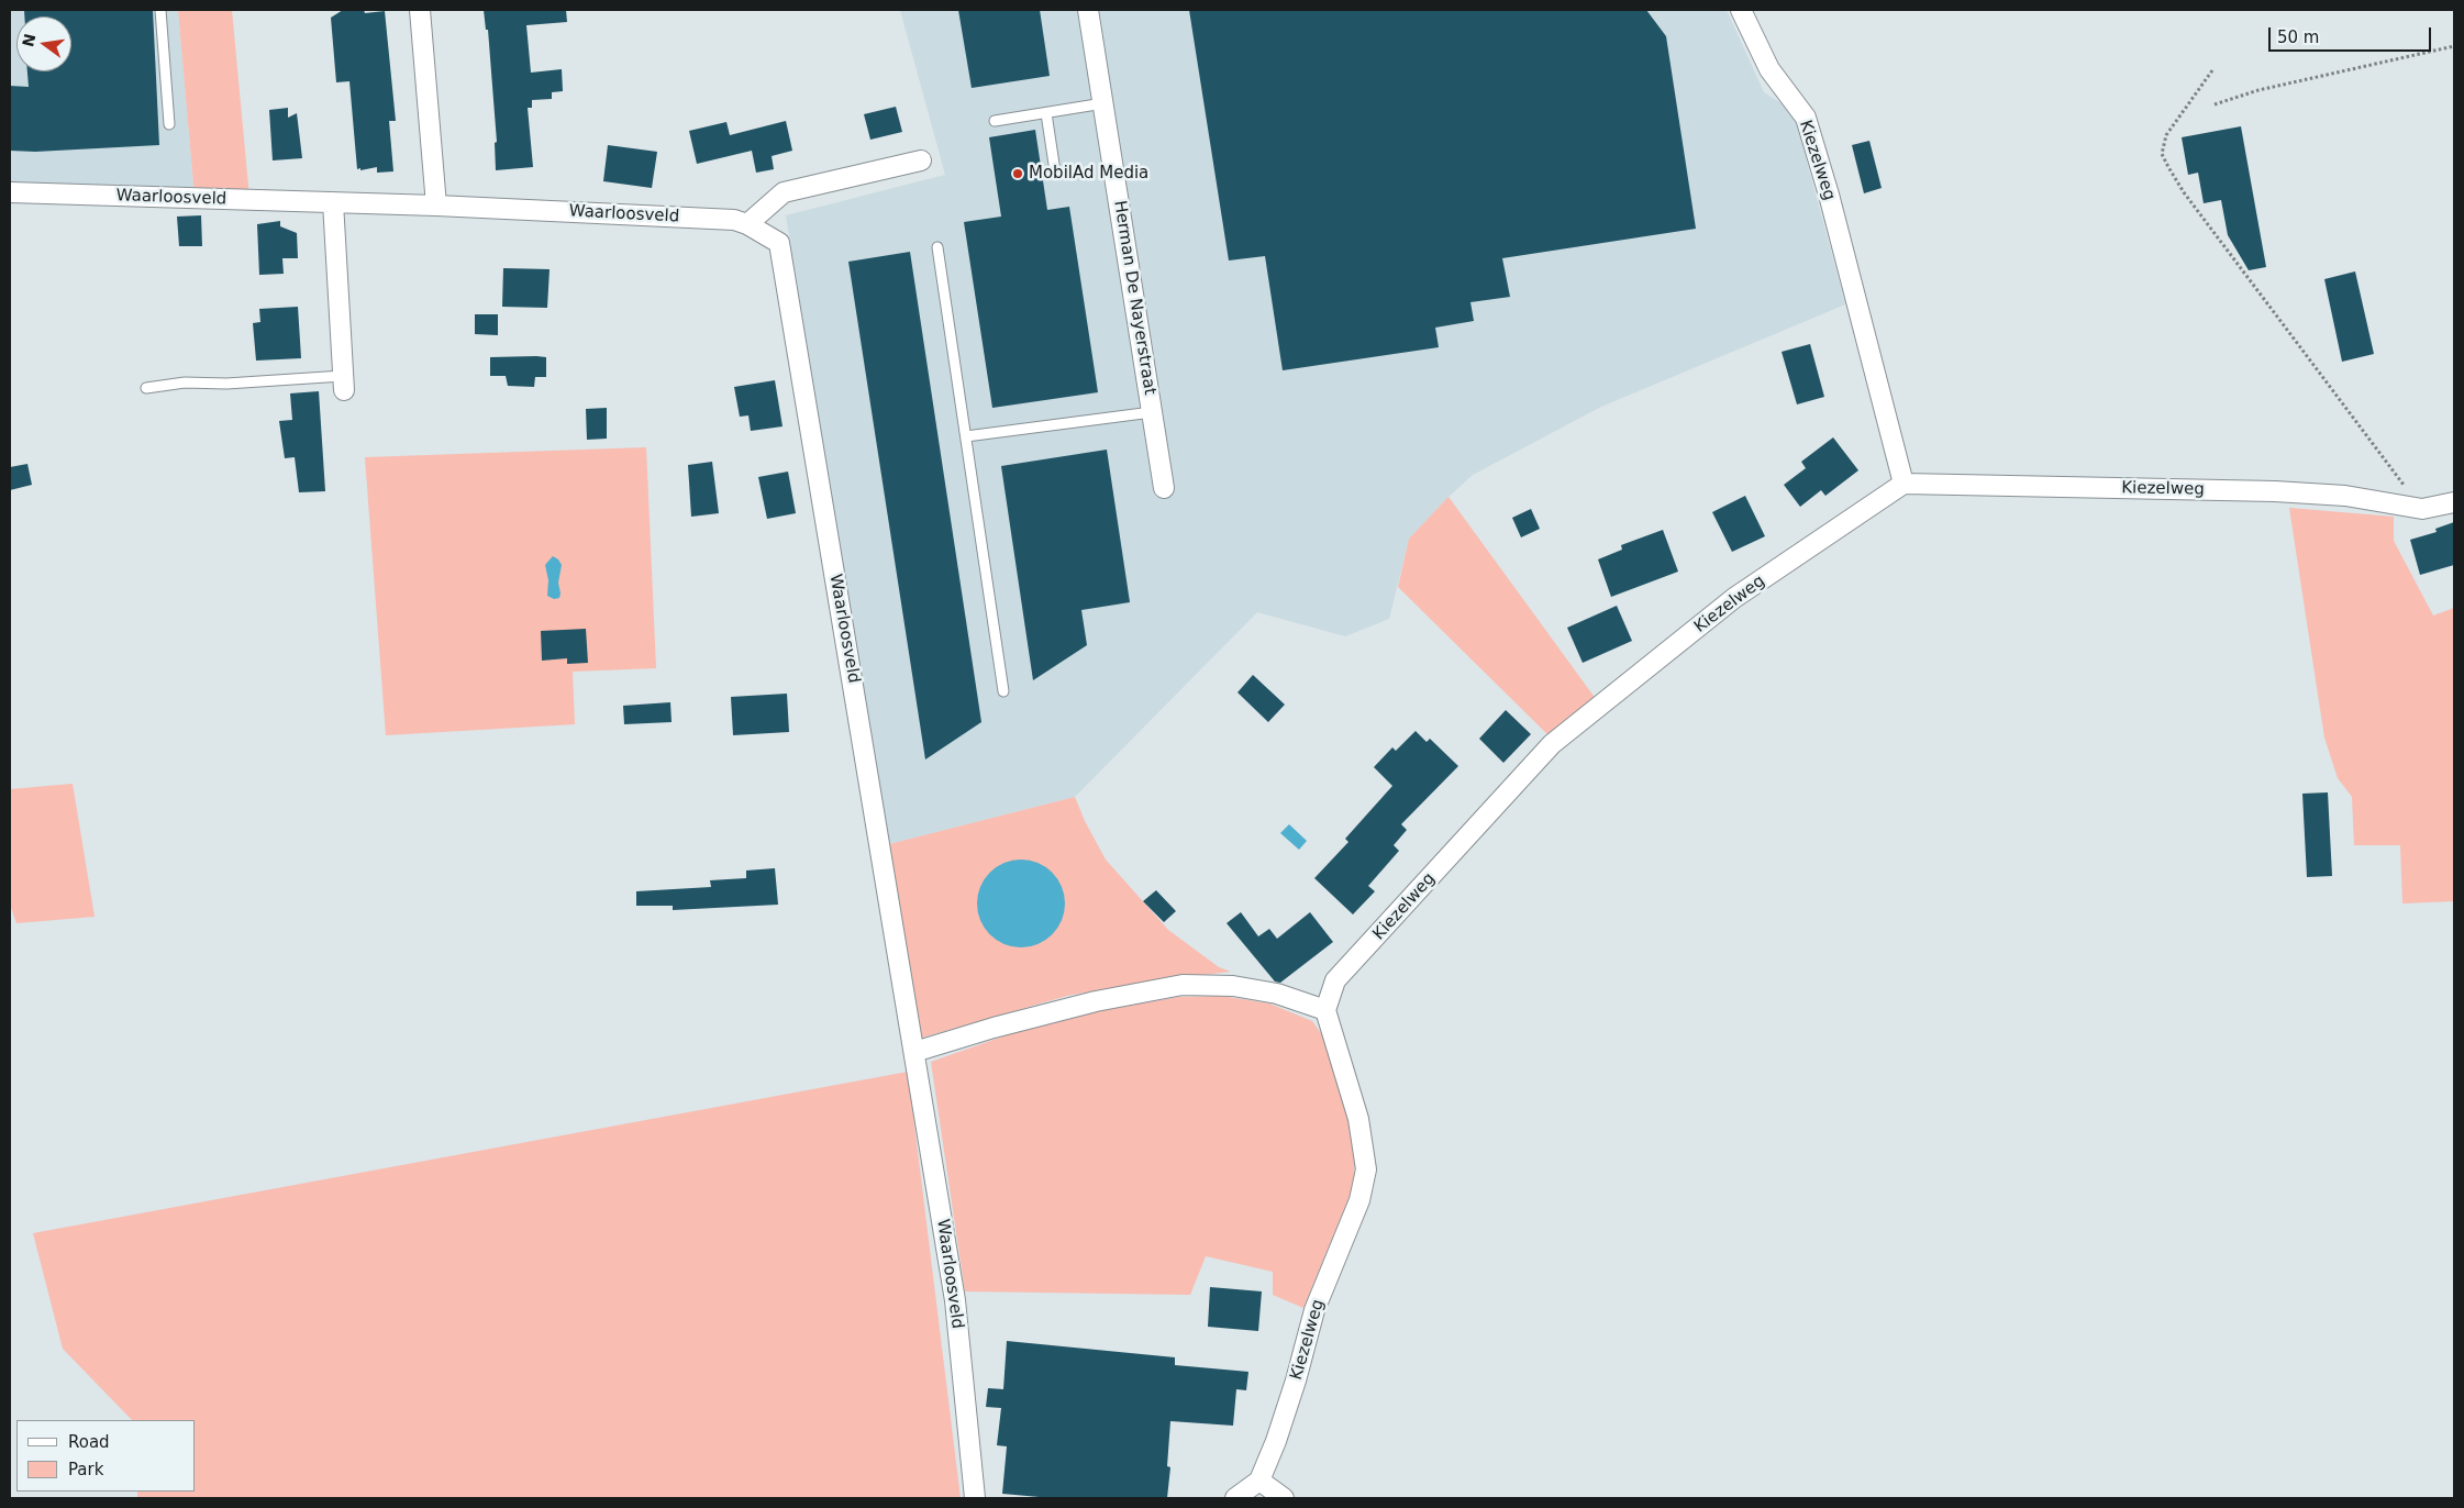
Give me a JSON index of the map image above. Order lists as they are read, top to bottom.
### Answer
{
  "streets": {
    "street": ["Kiezelweg", "Waarloosveld", "Herman De Nayerstraat"]
  },
  "places": ["MobilAd Media"],
  "legend": ["Road", "Park"],
  "scale_bar": "50 m",
  "north": "left"
}
